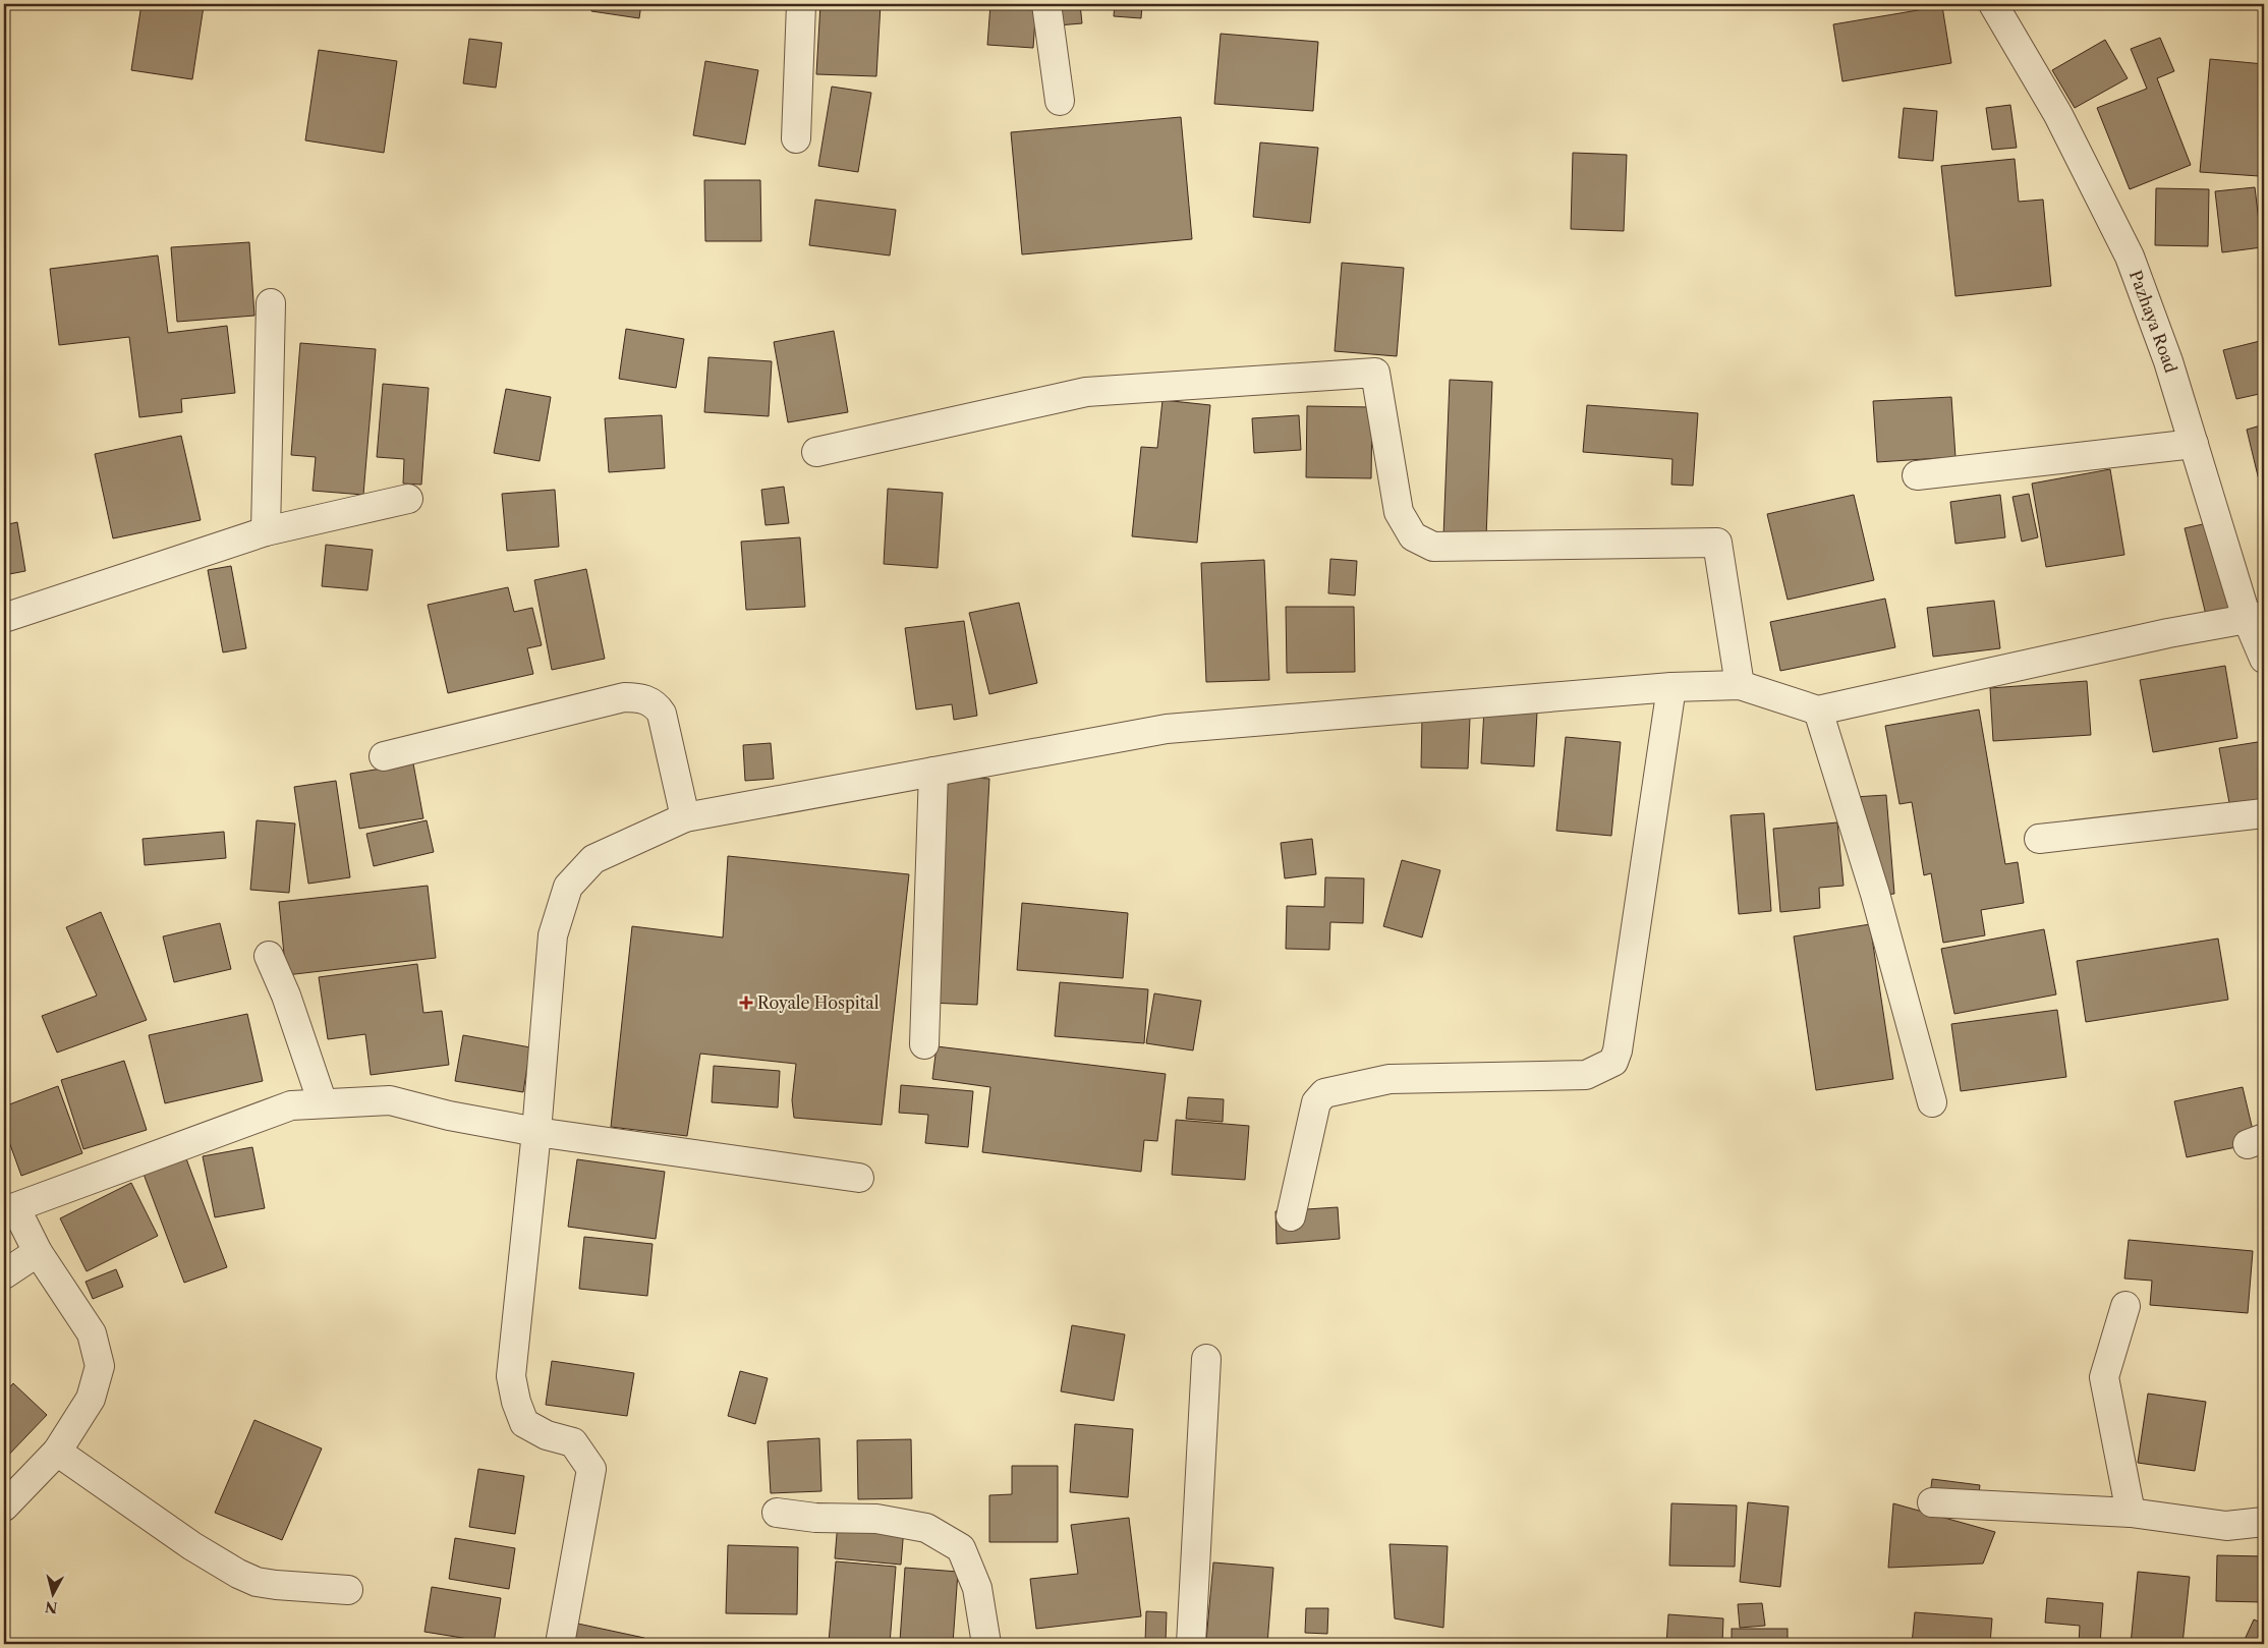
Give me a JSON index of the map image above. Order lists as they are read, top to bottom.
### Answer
{
  "streets": {
    "street": ["Pazhaya Road"]
  },
  "places": {
    "health": ["Royale Hospital"]
  },
  "north": "bottom"
}
